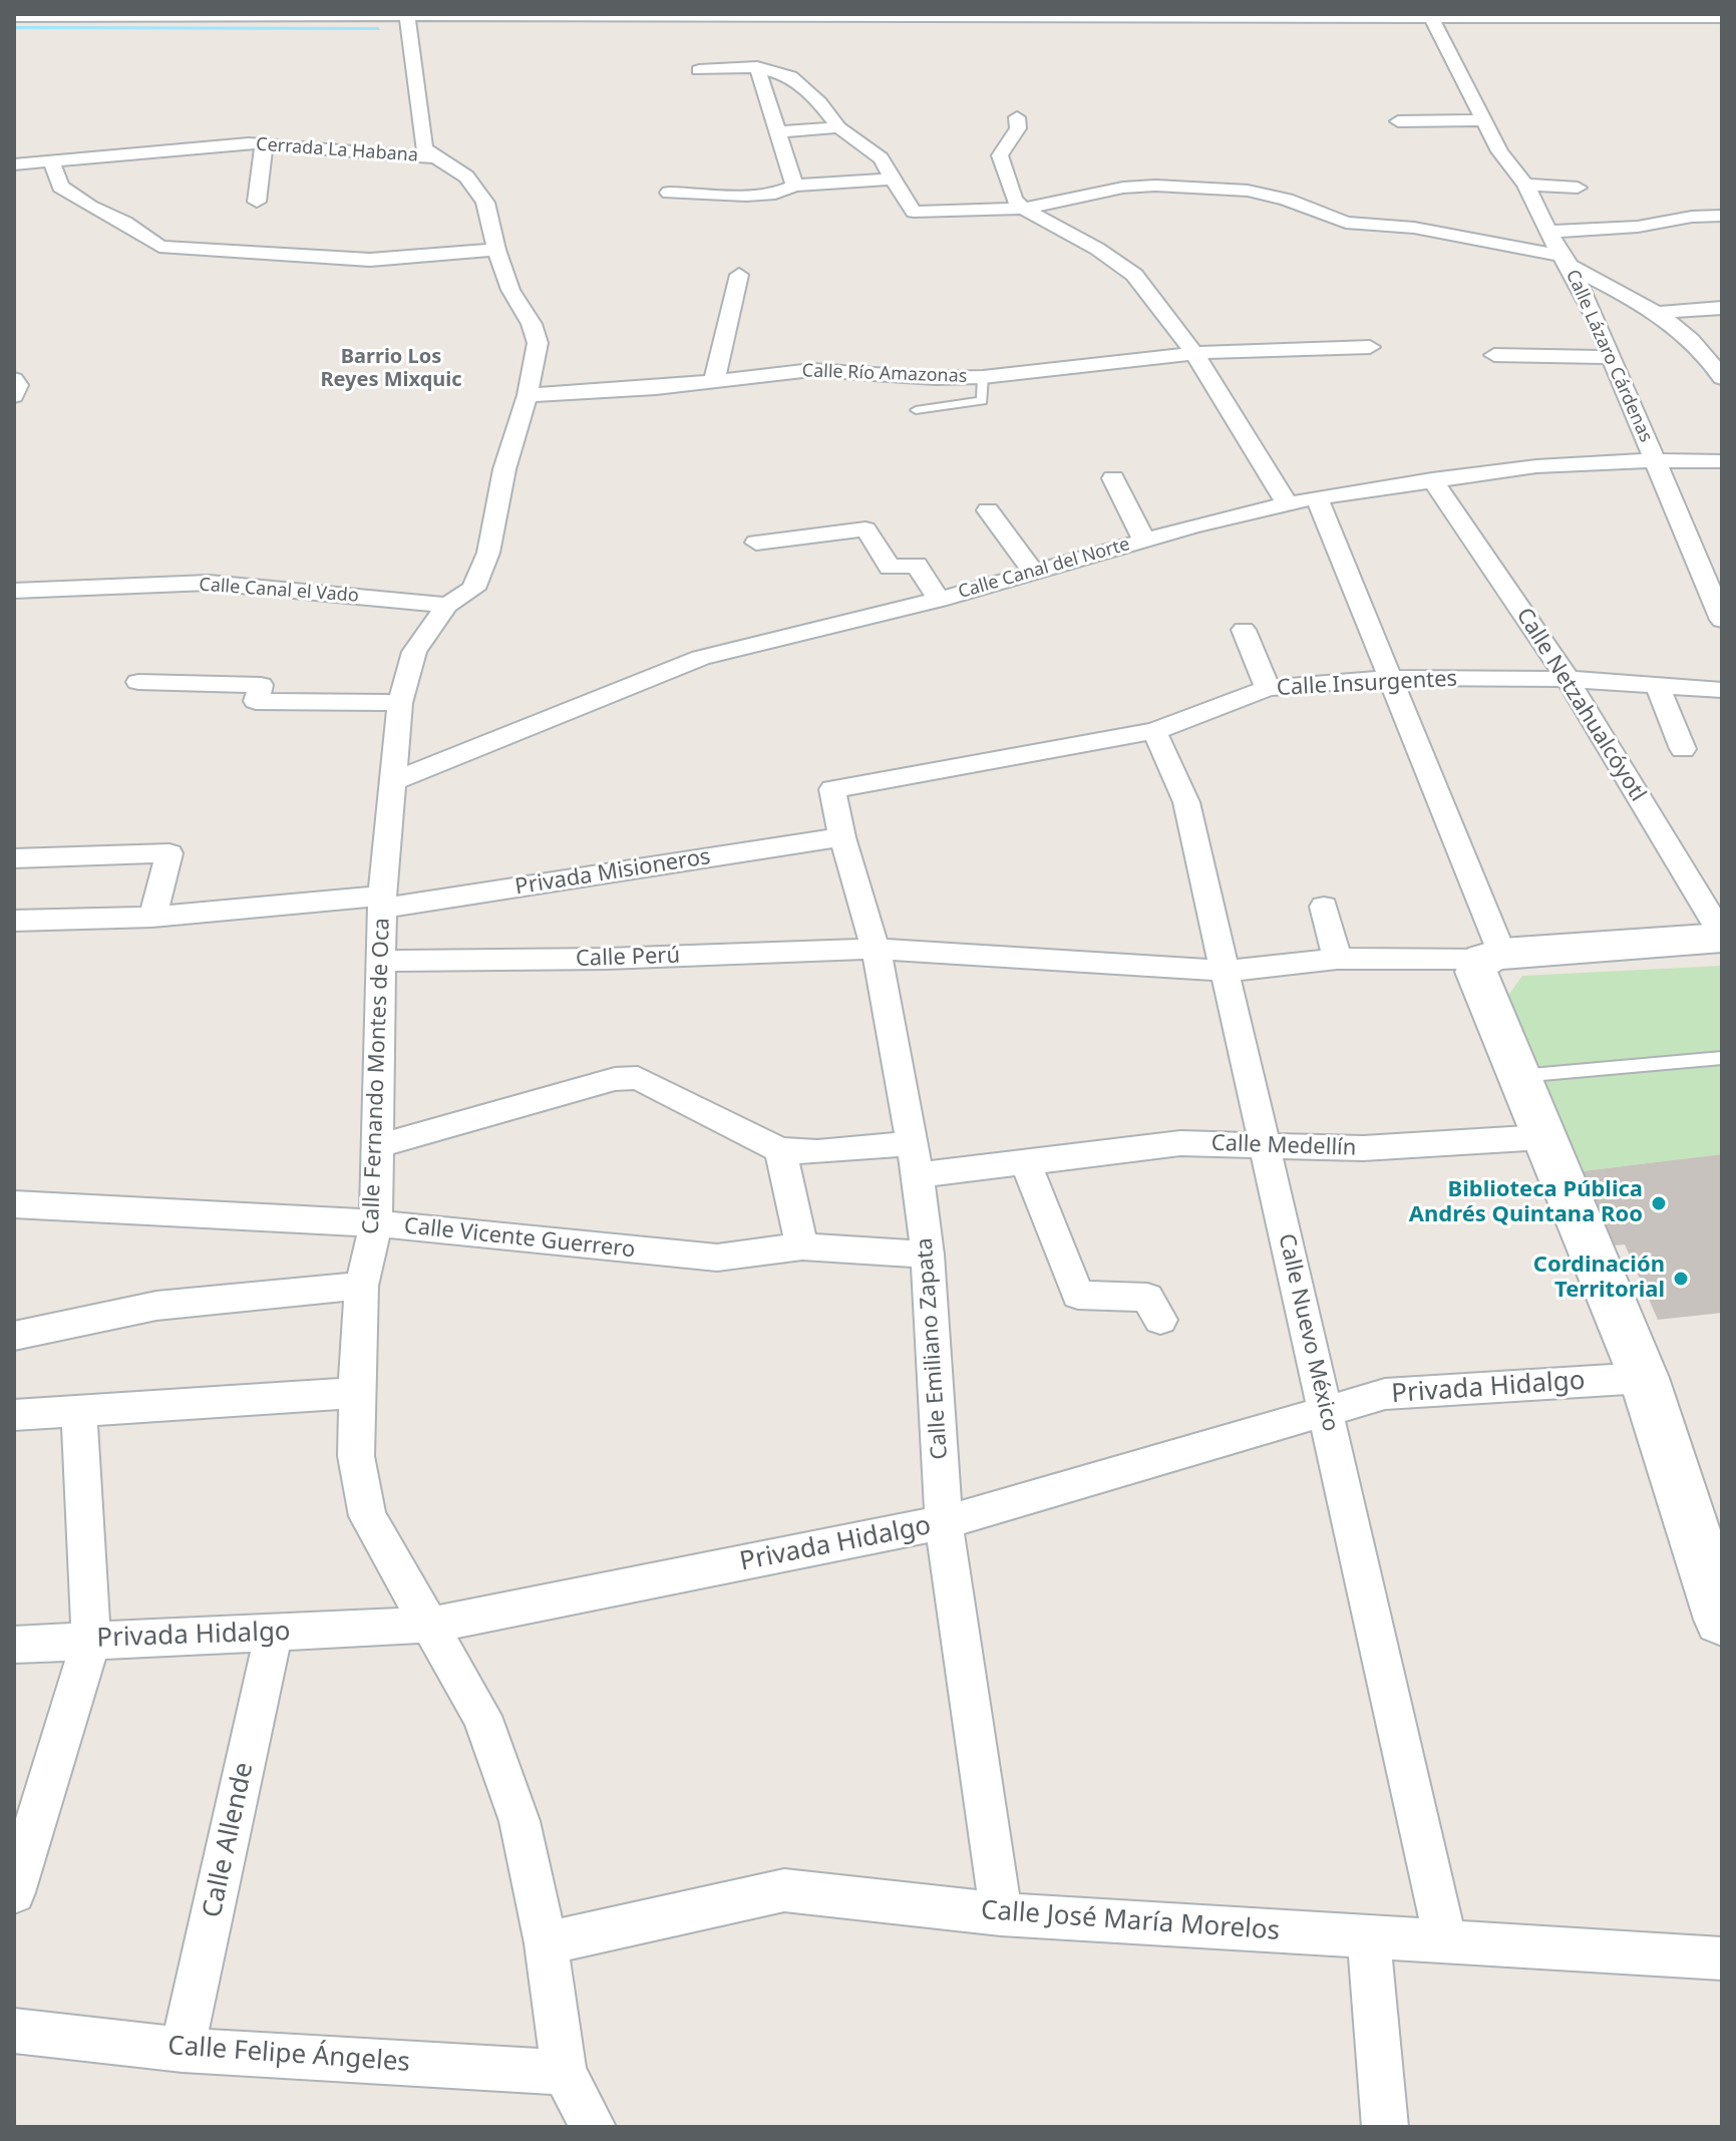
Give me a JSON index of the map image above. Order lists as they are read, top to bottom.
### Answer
{
  "streets": {
    "street": [
      "Cerrada La Habana",
      "Calle Lázaro Cárdenas",
      "Calle Río Amazonas",
      "Calle Canal del Norte",
      "Calle Canal el Vado",
      "Calle Insurgentes",
      "Calle Netzahualcóyotl",
      "Privada Misioneros",
      "Calle Perú",
      "Calle Fernando Montes de Oca",
      "Calle Medellín",
      "Calle Vicente Guerrero",
      "Calle Nuevo México",
      "Calle Emiliano Zapata",
      "Privada Hidalgo",
      "Calle Allende",
      "Calle José María Morelos",
      "Calle Felipe Ángeles"
    ]
  },
  "crossings": [
    ["Cerrada La Habana", "Calle Río Amazonas"],
    ["Cerrada La Habana", "Calle Fernando Montes de Oca"],
    ["Calle Lázaro Cárdenas", "Calle Canal del Norte"],
    ["Calle Río Amazonas", "Calle Fernando Montes de Oca"],
    ["Calle Canal del Norte", "Calle Netzahualcóyotl"],
    ["Calle Canal del Norte", "Calle Fernando Montes de Oca"],
    ["Calle Canal el Vado", "Calle Fernando Montes de Oca"],
    ["Calle Insurgentes", "Calle Netzahualcóyotl"],
    ["Calle Insurgentes", "Calle Nuevo México"],
    ["Calle Insurgentes", "Calle Emiliano Zapata"],
    ["Privada Misioneros", "Calle Fernando Montes de Oca"],
    ["Privada Misioneros", "Calle Emiliano Zapata"],
    ["Calle Perú", "Calle Fernando Montes de Oca"],
    ["Calle Perú", "Calle Nuevo México"],
    ["Calle Perú", "Calle Emiliano Zapata"],
    ["Calle Fernando Montes de Oca", "Calle Vicente Guerrero"],
    ["Calle Fernando Montes de Oca", "Privada Hidalgo"],
    ["Calle Fernando Montes de Oca", "Calle José María Morelos"],
    ["Calle Fernando Montes de Oca", "Calle Felipe Ángeles"],
    ["Calle Medellín", "Calle Nuevo México"],
    ["Calle Medellín", "Calle Emiliano Zapata"],
    ["Calle Vicente Guerrero", "Calle Emiliano Zapata"],
    ["Calle Nuevo México", "Privada Hidalgo"],
    ["Calle Nuevo México", "Calle José María Morelos"],
    ["Calle Emiliano Zapata", "Privada Hidalgo"],
    ["Calle Emiliano Zapata", "Calle José María Morelos"],
    ["Privada Hidalgo", "Calle Allende"],
    ["Calle Allende", "Calle Felipe Ángeles"]
  ],
  "districts": ["Barrio Los Reyes Mixquic"],
  "places": ["Biblioteca Pública Andrés Quintana Roo", "Cordinación Territorial"]
}
